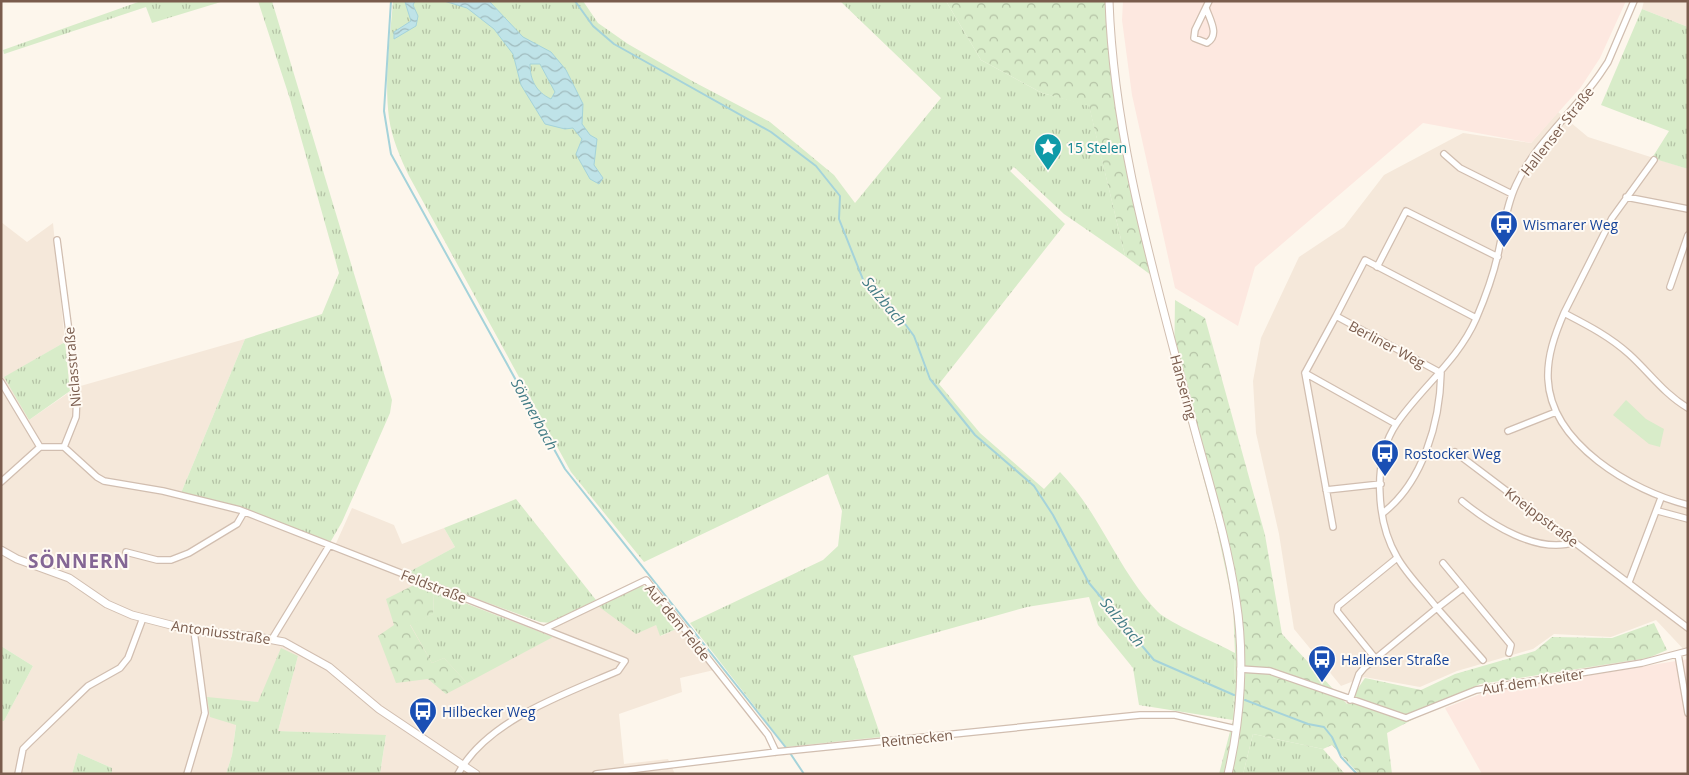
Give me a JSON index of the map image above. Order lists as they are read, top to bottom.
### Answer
{
  "streets": {
    "street": [
      "Hallenser Straße",
      "Berliner Weg",
      "Niclasstraße",
      "Hansering",
      "Kneippstraße",
      "Feldstraße",
      "Auf dem Felde",
      "Antoniusstraße",
      "Auf dem Kreiter",
      "Reitnecken"
    ]
  },
  "crossings": [
    ["Hallenser Straße", "Berliner Weg"],
    ["Niclasstraße", "Feldstraße"],
    ["Hansering", "Auf dem Kreiter"],
    ["Hansering", "Reitnecken"],
    ["Feldstraße", "Auf dem Felde"],
    ["Feldstraße", "Antoniusstraße"],
    ["Auf dem Felde", "Reitnecken"]
  ],
  "districts": ["SÖNNERN"],
  "water": ["Salzbach", "Sönnerbach"],
  "places": {
    "place": ["15 Stelen"],
    "bus stop": [
      "Wismarer Weg",
      "Rostocker Weg",
      "Hallenser Straße",
      "Hilbecker Weg"
    ]
  }
}
